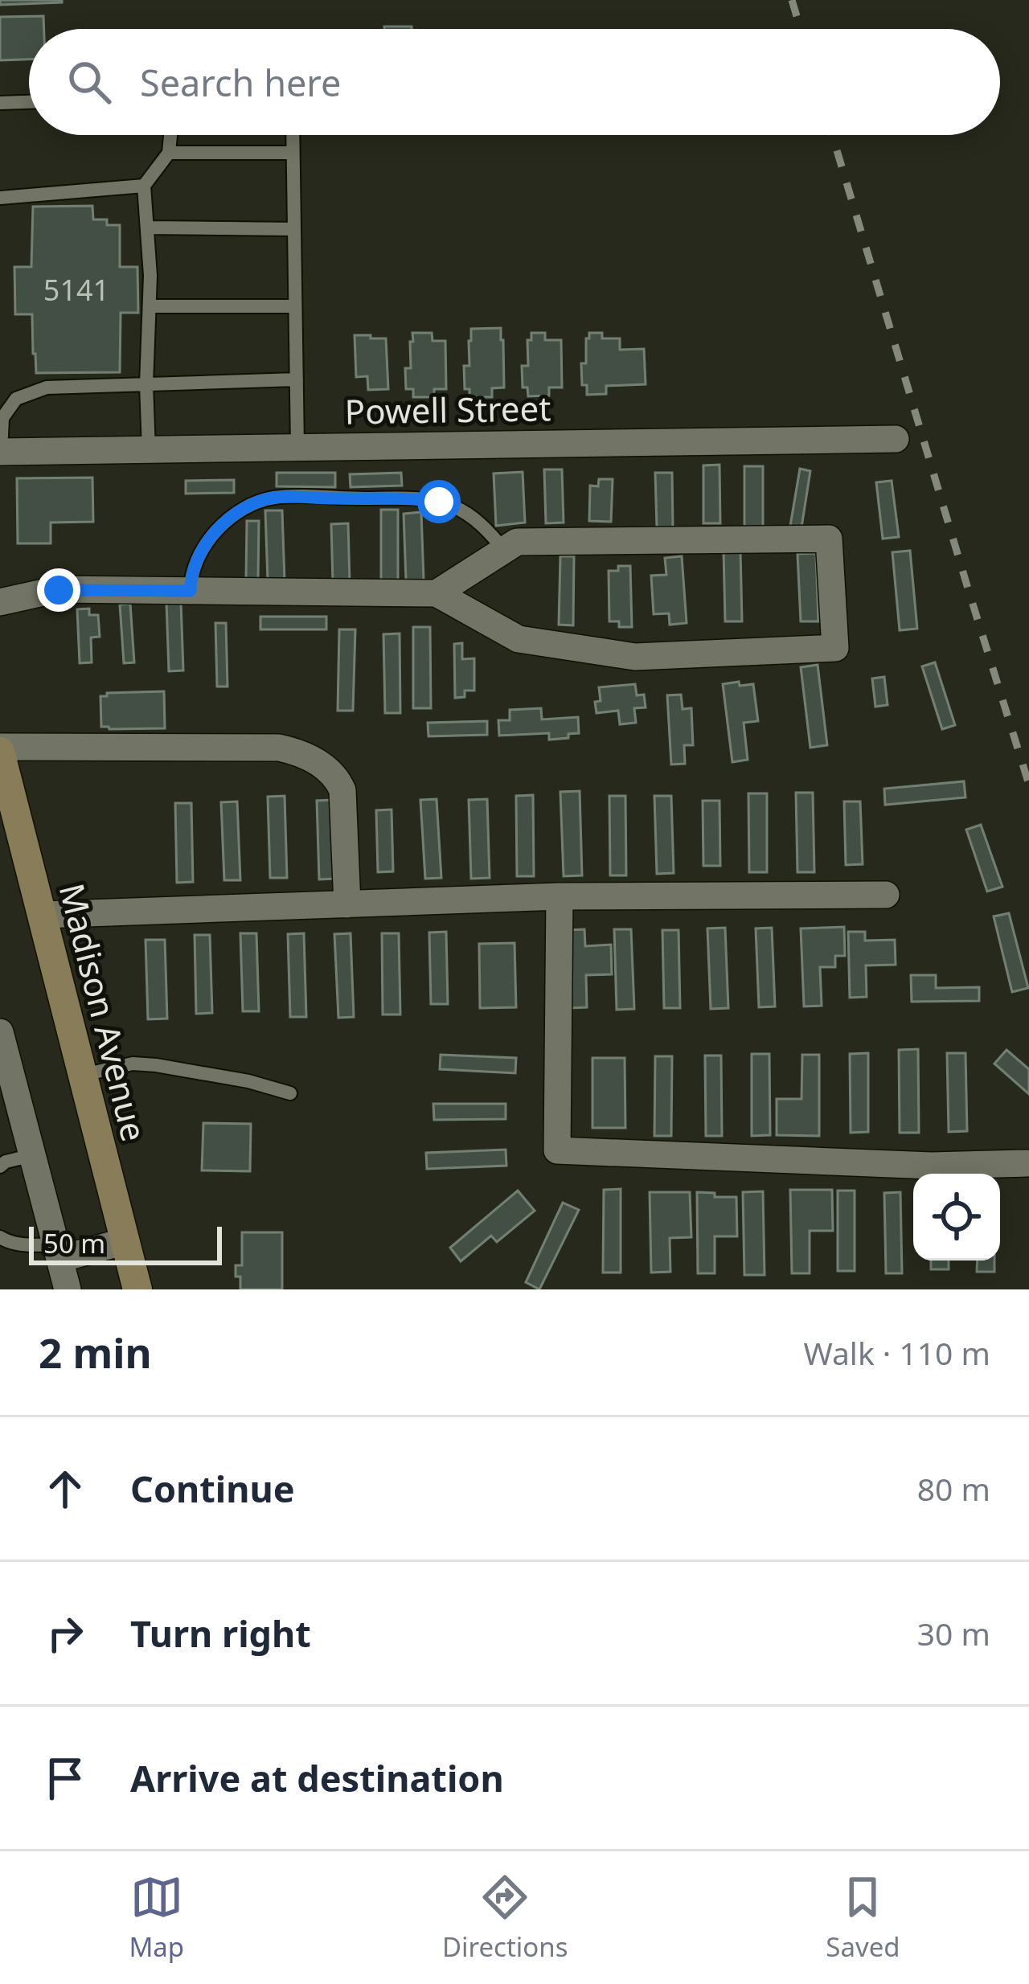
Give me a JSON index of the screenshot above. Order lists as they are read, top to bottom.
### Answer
{
  "streets": {
    "main road": ["Madison Avenue"],
    "street": ["Powell Street"]
  },
  "house_numbers": ["5141"],
  "scale_bar": "50 m",
  "page": {
    "search": "Search here",
    "scale": "50 m",
    "heading": ["2 min", "Walk · 110 m"],
    "list": [
      ["Continue", "80 m"],
      ["Turn right", "30 m"],
      "Arrive at destination"
    ],
    "nav": ["Map", "Directions", "Saved"]
  }
}
